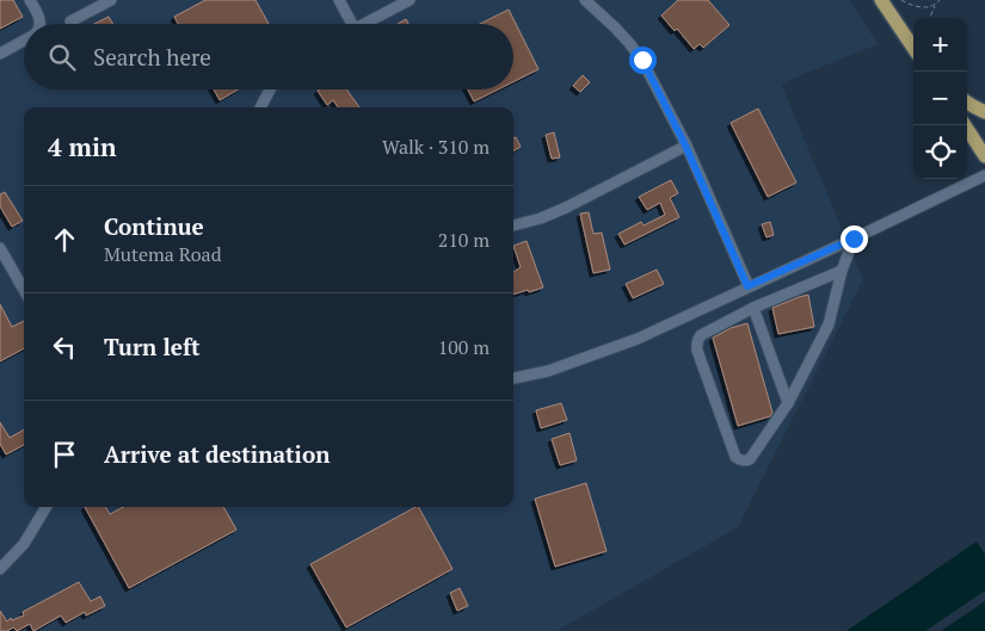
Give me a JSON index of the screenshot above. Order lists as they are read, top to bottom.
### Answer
{
  "page": {
    "map_buttons": ["+", "−"],
    "search": "Search here",
    "heading": ["4 min", "Walk · 310 m"],
    "list": [
      ["Continue", "Mutema Road", "210 m"],
      ["Turn left", "100 m"],
      "Arrive at destination"
    ]
  }
}
